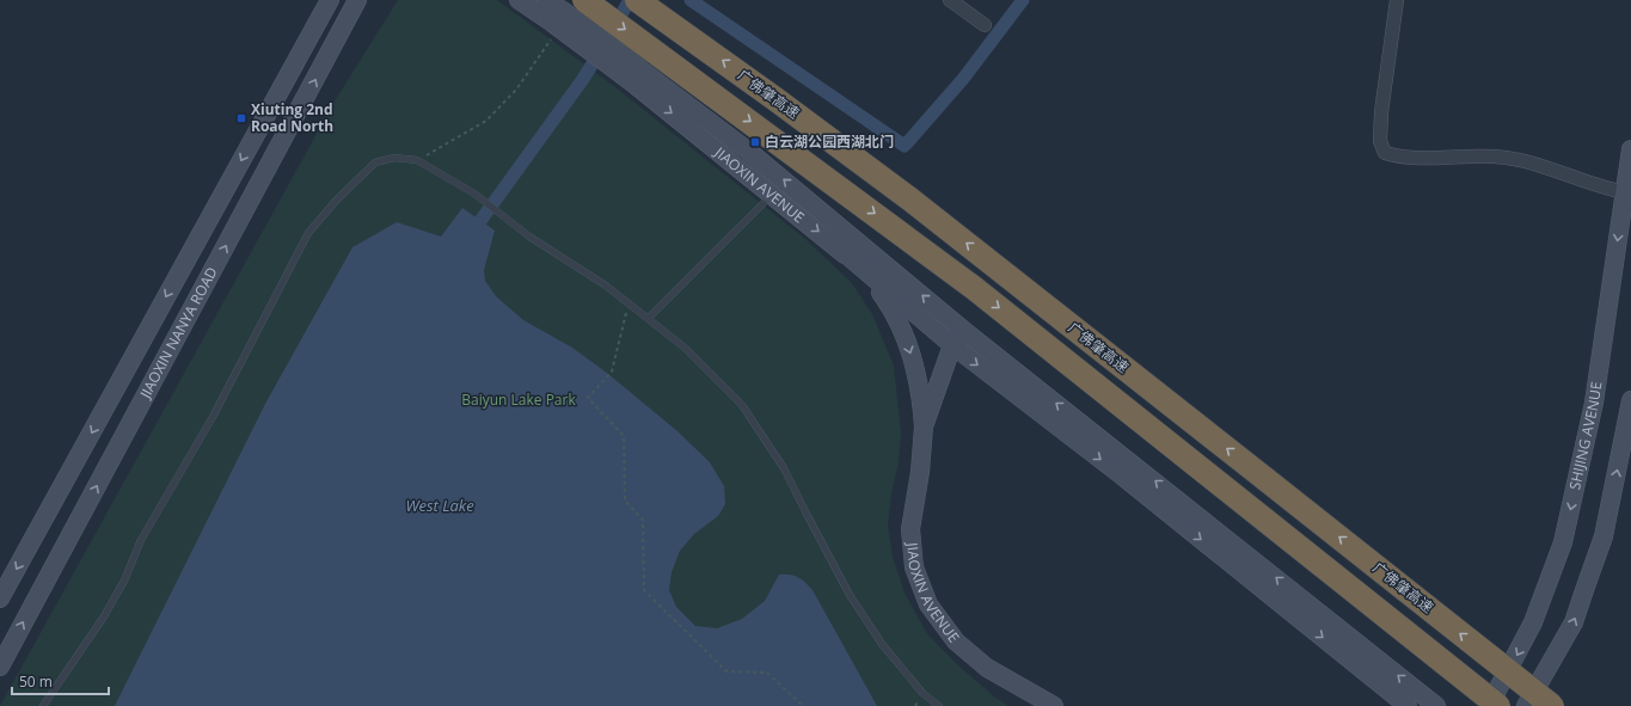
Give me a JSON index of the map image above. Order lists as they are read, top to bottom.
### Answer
{
  "streets": {
    "highway": ["广佛肇高速"],
    "street": ["JIAOXIN AVENUE", "JIAOXIN NANYA ROAD", "SHIJING AVENUE"]
  },
  "water": ["West Lake"],
  "parks": ["Baiyun Lake Park"],
  "places": {
    "transit": ["Xiuting 2nd Road North", "白云湖公园西湖北门"]
  },
  "scale_bar": "50 m"
}
